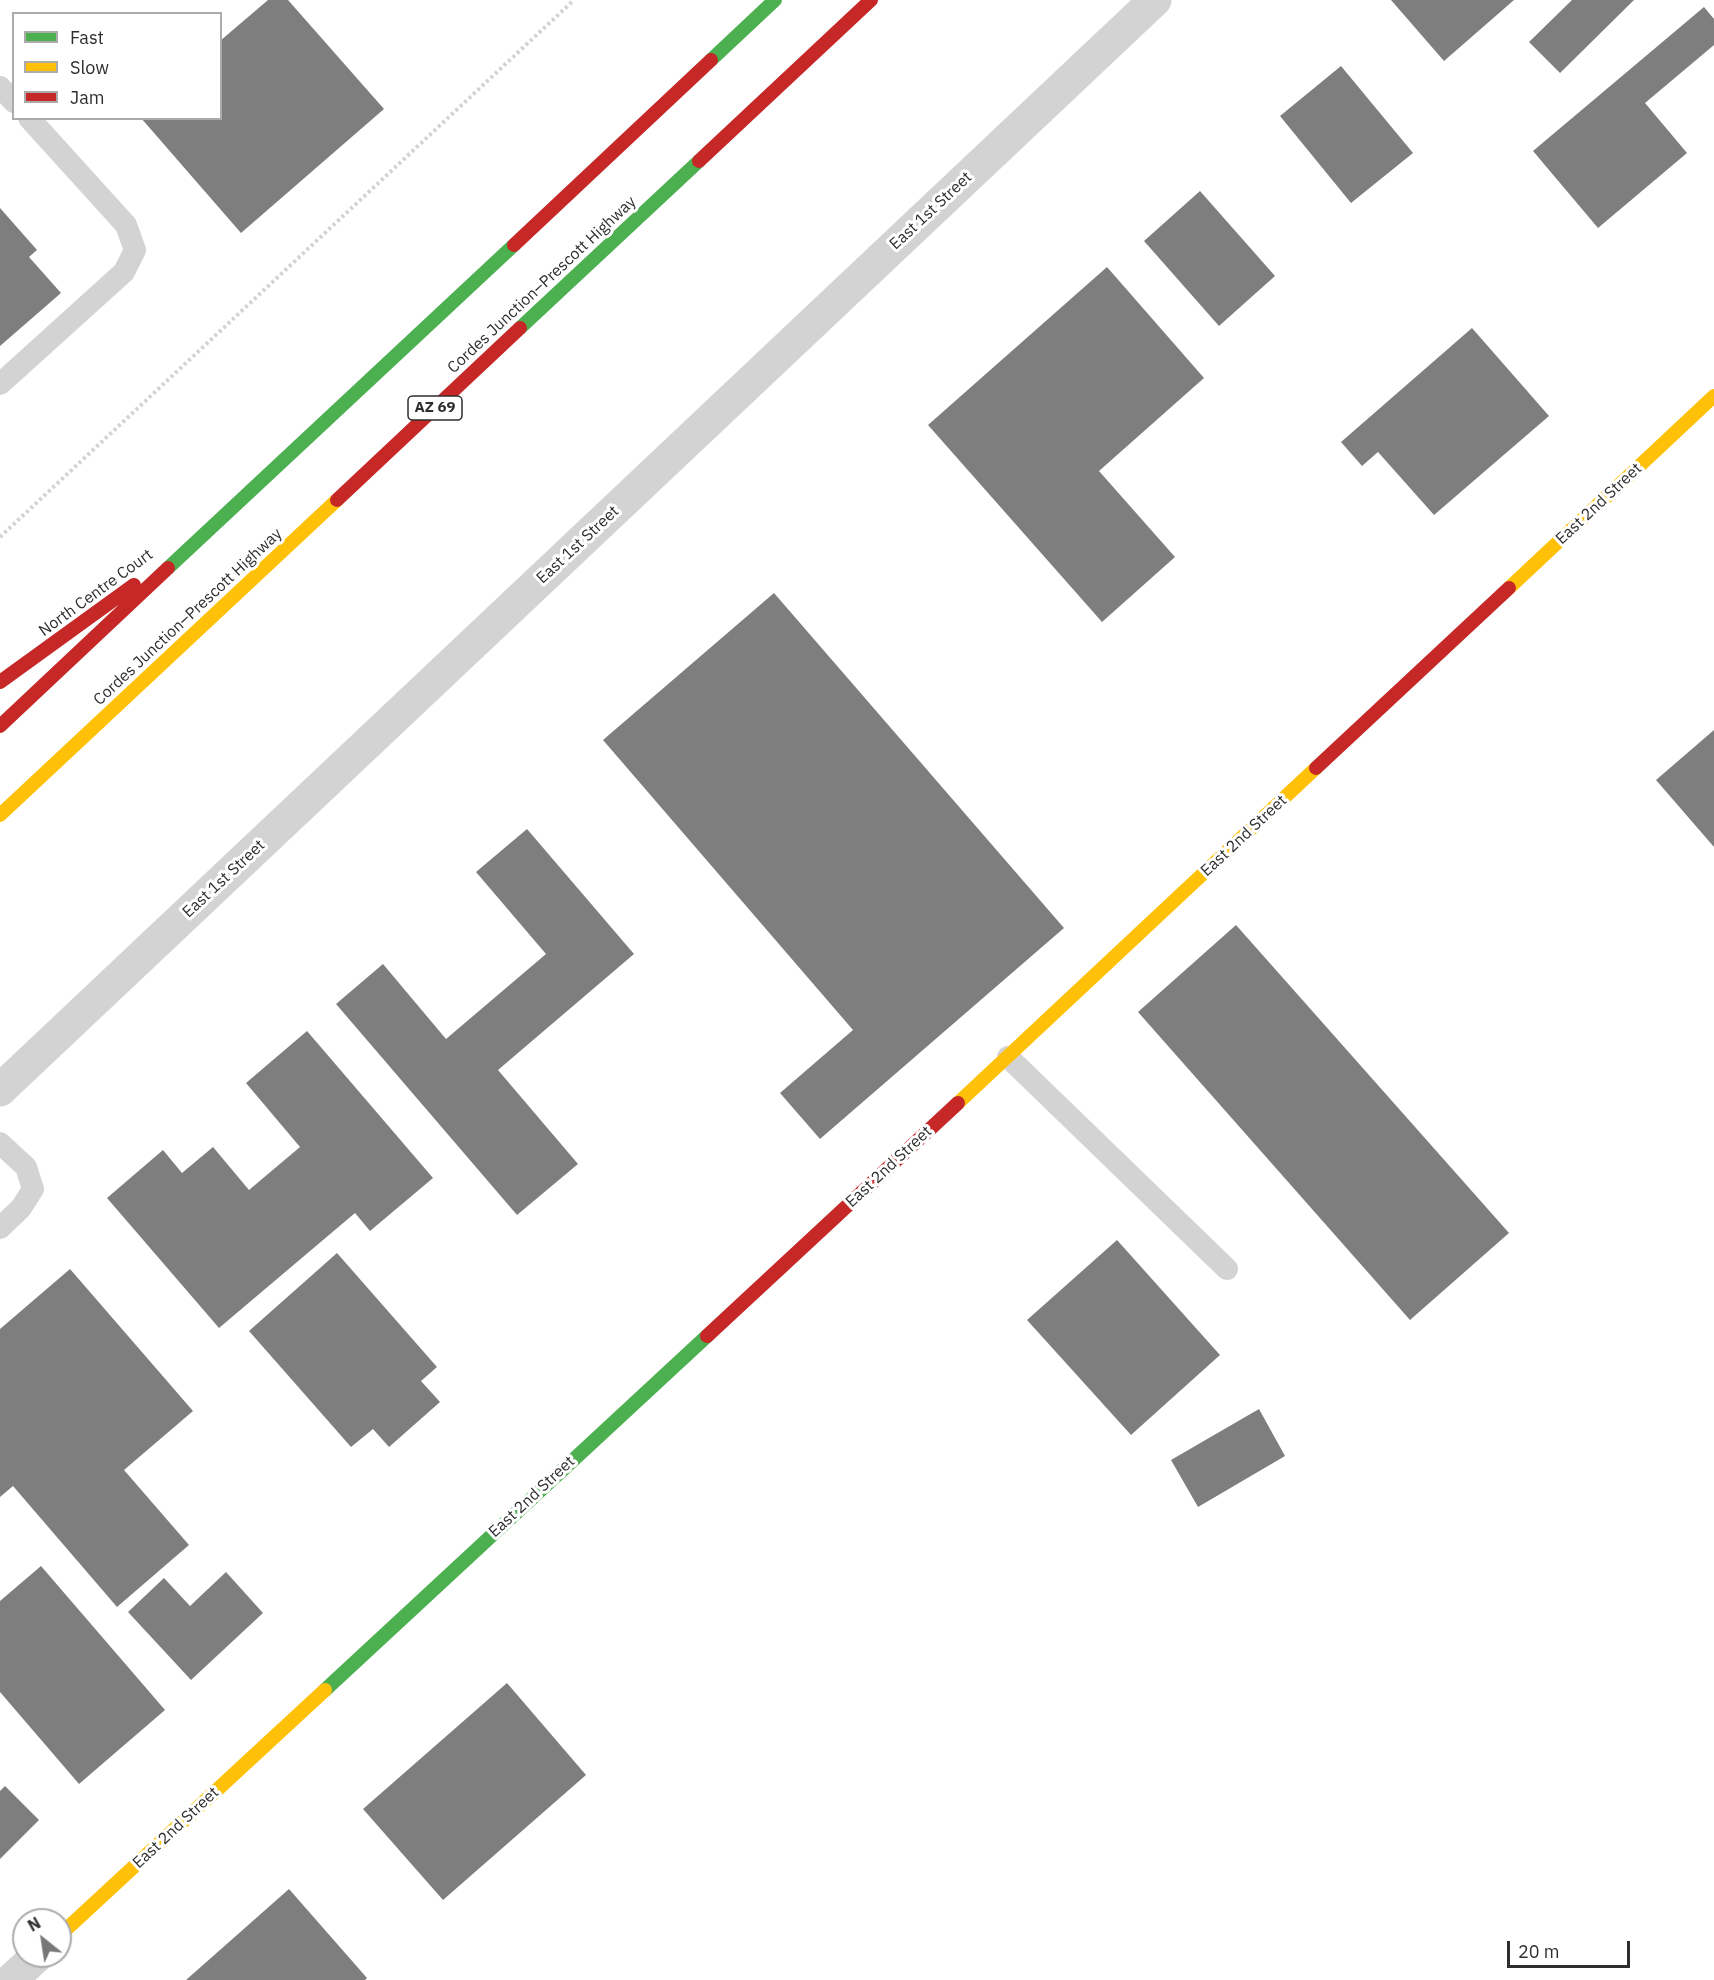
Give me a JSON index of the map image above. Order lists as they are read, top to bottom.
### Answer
{
  "streets": {
    "street": [
      "East 1st Street",
      "Cordes Junction–Prescott Highway",
      "AZ 69",
      "East 2nd Street",
      "North Centre Court"
    ]
  },
  "legend": ["Fast", "Slow", "Jam"],
  "scale_bar": "20 m",
  "north": "top left"
}
